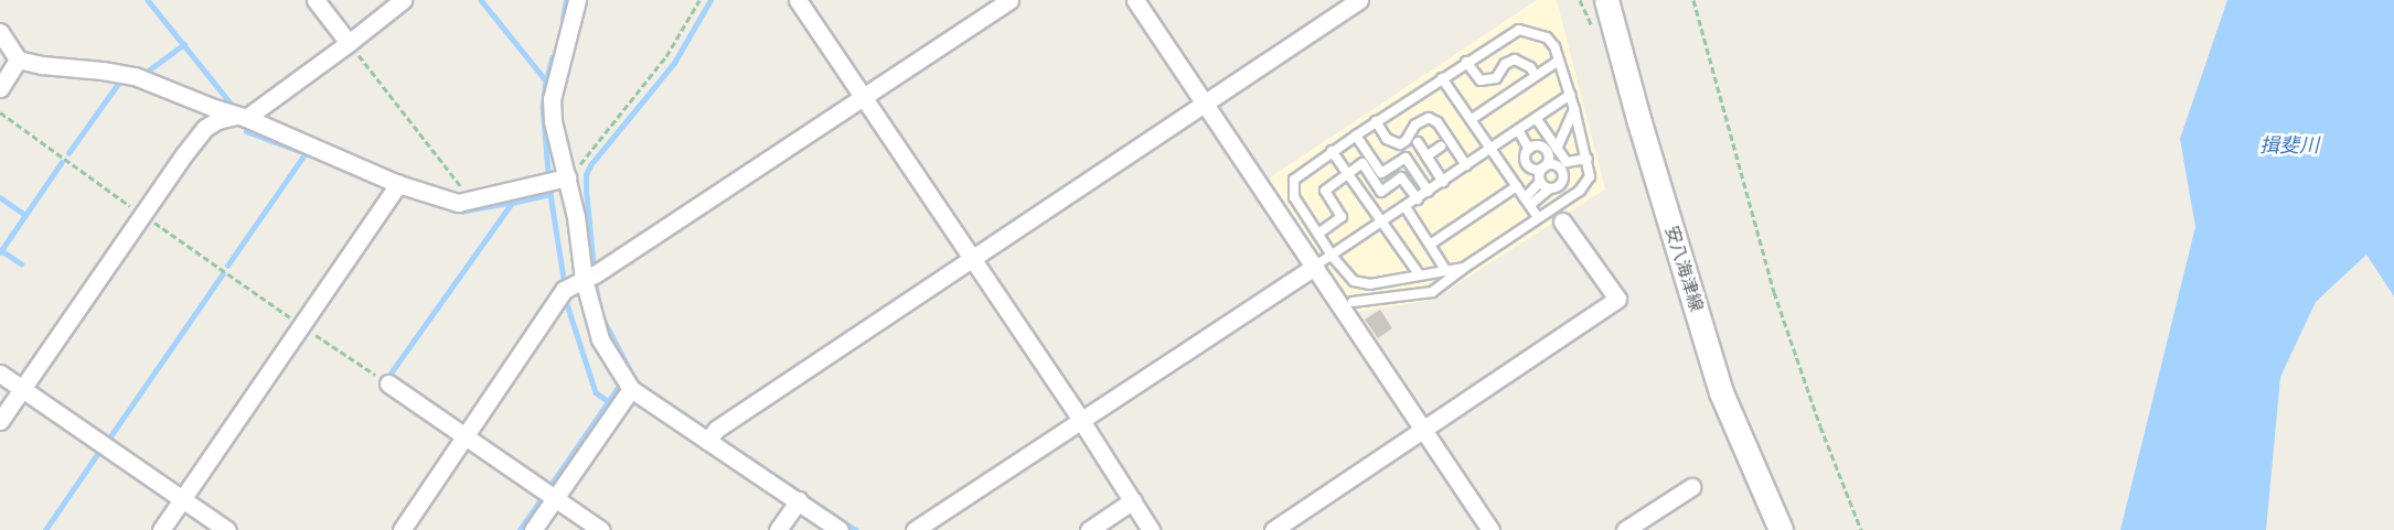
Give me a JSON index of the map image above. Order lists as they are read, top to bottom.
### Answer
{
  "streets": {
    "main road": ["安八海津線"]
  },
  "water": ["揖斐川"]
}
